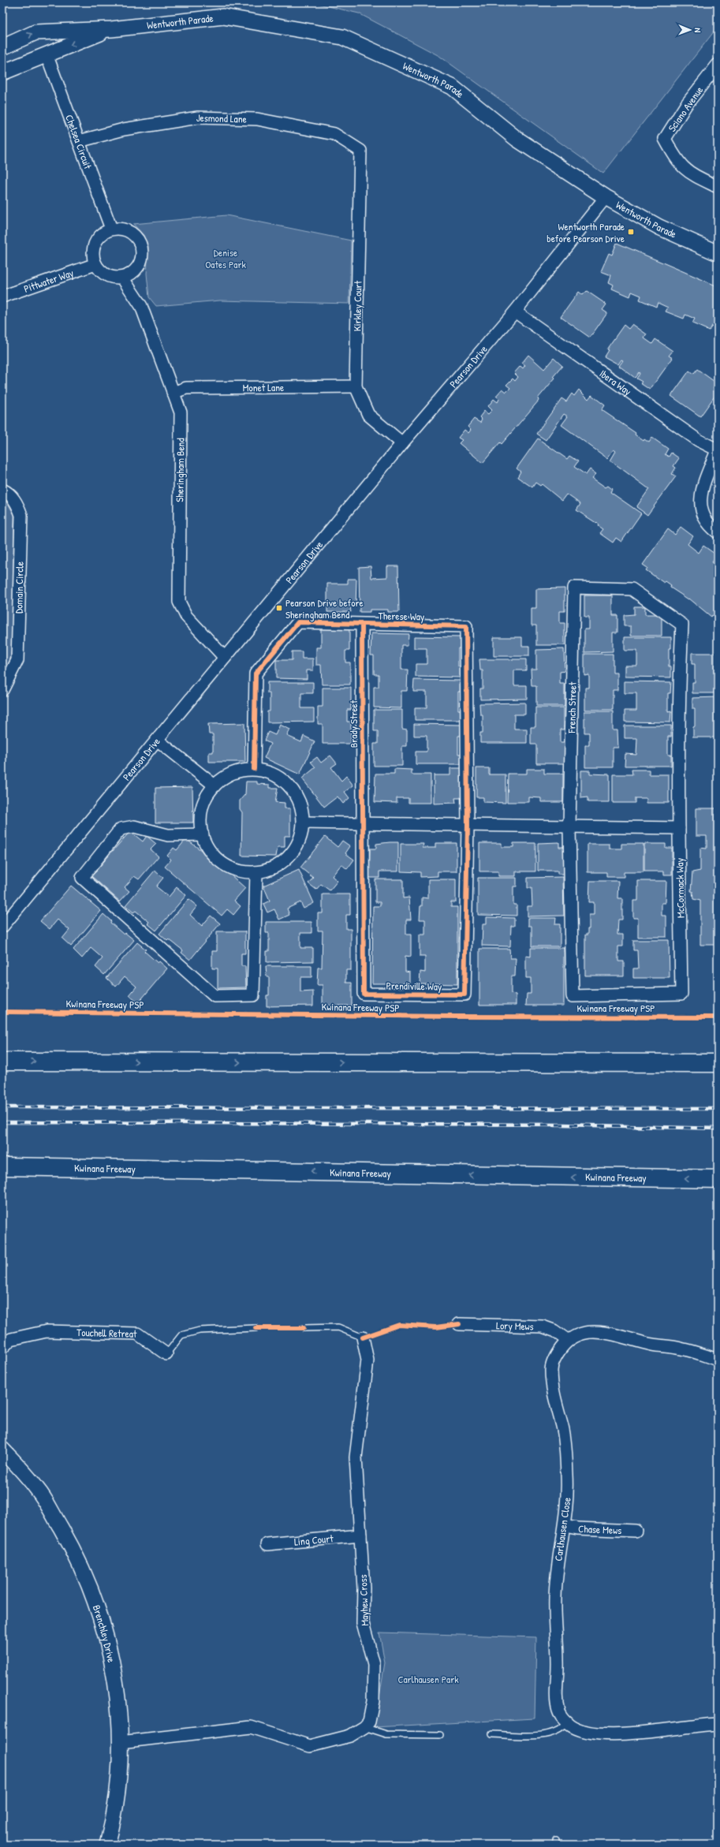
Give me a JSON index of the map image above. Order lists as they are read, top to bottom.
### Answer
{
  "streets": {
    "highway": ["Kwinana Freeway"],
    "street": [
      "Wentworth Parade",
      "Sciano Avenue",
      "Jesmond Lane",
      "Chelsea Circuit",
      "Pittwater Way",
      "Kirkley Court",
      "Pearson Drive",
      "Ibera Way",
      "Monet Lane",
      "Sheringham Bend",
      "Domain Circle",
      "Therese Way",
      "French Street",
      "Brady Street",
      "McCormack Way",
      "Prendiville Way",
      "Lory Mews",
      "Touchell Retreat",
      "Carlhausen Close",
      "Chase Mews",
      "Ling Court",
      "Mayhew Cross",
      "Brenchley Drive"
    ],
    "cycle path": ["Kwinana Freeway PSP"]
  },
  "crossings": [
    ["Wentworth Parade", "Chelsea Circuit"],
    ["Wentworth Parade", "Pearson Drive"],
    ["Jesmond Lane", "Chelsea Circuit"],
    ["Jesmond Lane", "Kirkley Court"],
    ["Chelsea Circuit", "Pittwater Way"],
    ["Chelsea Circuit", "Sheringham Bend"],
    ["Pittwater Way", "Sheringham Bend"],
    ["Kirkley Court", "Pearson Drive"],
    ["Kirkley Court", "Monet Lane"],
    ["Pearson Drive", "Ibera Way"],
    ["Pearson Drive", "Sheringham Bend"],
    ["Monet Lane", "Sheringham Bend"],
    ["Therese Way", "Brady Street"],
    ["Therese Way", "Prendiville Way"],
    ["French Street", "McCormack Way"],
    ["Brady Street", "Prendiville Way"],
    ["Lory Mews", "Carlhausen Close"],
    ["Carlhausen Close", "Chase Mews"],
    ["Ling Court", "Mayhew Cross"]
  ],
  "parks": ["Denise Oates Park", "Carlhausen Park"],
  "places": {
    "transit": ["Wentworth Parade before Pearson Drive", "Pearson Drive before Sheringham Bend"]
  },
  "north": "right"
}
